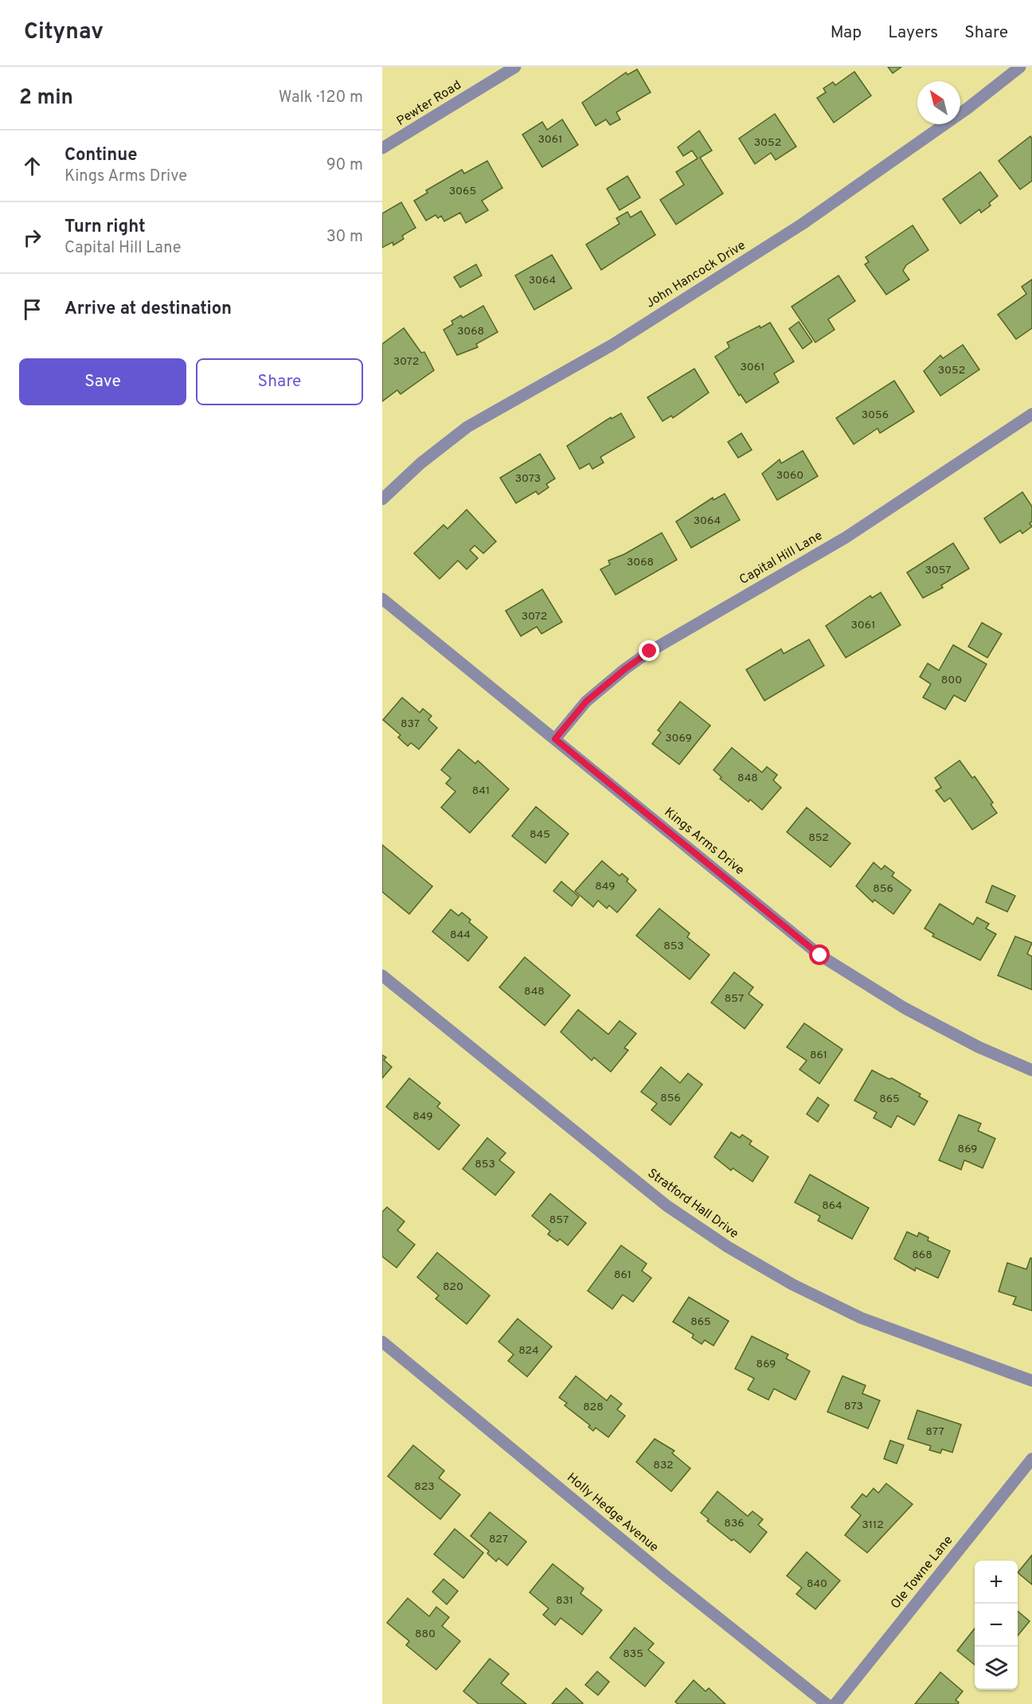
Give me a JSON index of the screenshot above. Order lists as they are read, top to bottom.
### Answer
{
  "streets": {
    "street": [
      "Pewter Road",
      "John Hancock Drive",
      "Capital Hill Lane",
      "Kings Arms Drive",
      "Stratford Hall Drive",
      "Holly Hedge Avenue",
      "Ole Towne Lane"
    ]
  },
  "crossings": [
    ["Capital Hill Lane", "Kings Arms Drive"]
  ],
  "house_numbers": [
    "3061",
    "3052",
    "3065",
    "3064",
    "3068",
    "3072",
    "3061",
    "3052",
    "3056",
    "3060",
    "3073",
    "3064",
    "3068",
    "3057",
    "3072",
    "3061",
    "800",
    "837",
    "3069",
    "848",
    "841",
    "845",
    "852",
    "849",
    "856",
    "844",
    "853",
    "848",
    "857",
    "861",
    "856",
    "865",
    "849",
    "869",
    "853",
    "864",
    "857",
    "868",
    "861",
    "820",
    "865",
    "824",
    "869",
    "873",
    "828",
    "877",
    "832",
    "823",
    "836",
    "3112",
    "827",
    "840",
    "831",
    "880",
    "835"
  ],
  "north": "top left",
  "page": {
    "header": "Citynav",
    "nav": ["Map", "Layers", "Share"],
    "heading": ["2 min", "Walk · 120 m"],
    "list": [
      ["Continue", "Kings Arms Drive", "90 m"],
      ["Turn right", "Capital Hill Lane", "30 m"],
      "Arrive at destination"
    ],
    "buttons": ["Save", "Share"],
    "map_buttons": ["+", "−"]
  }
}
